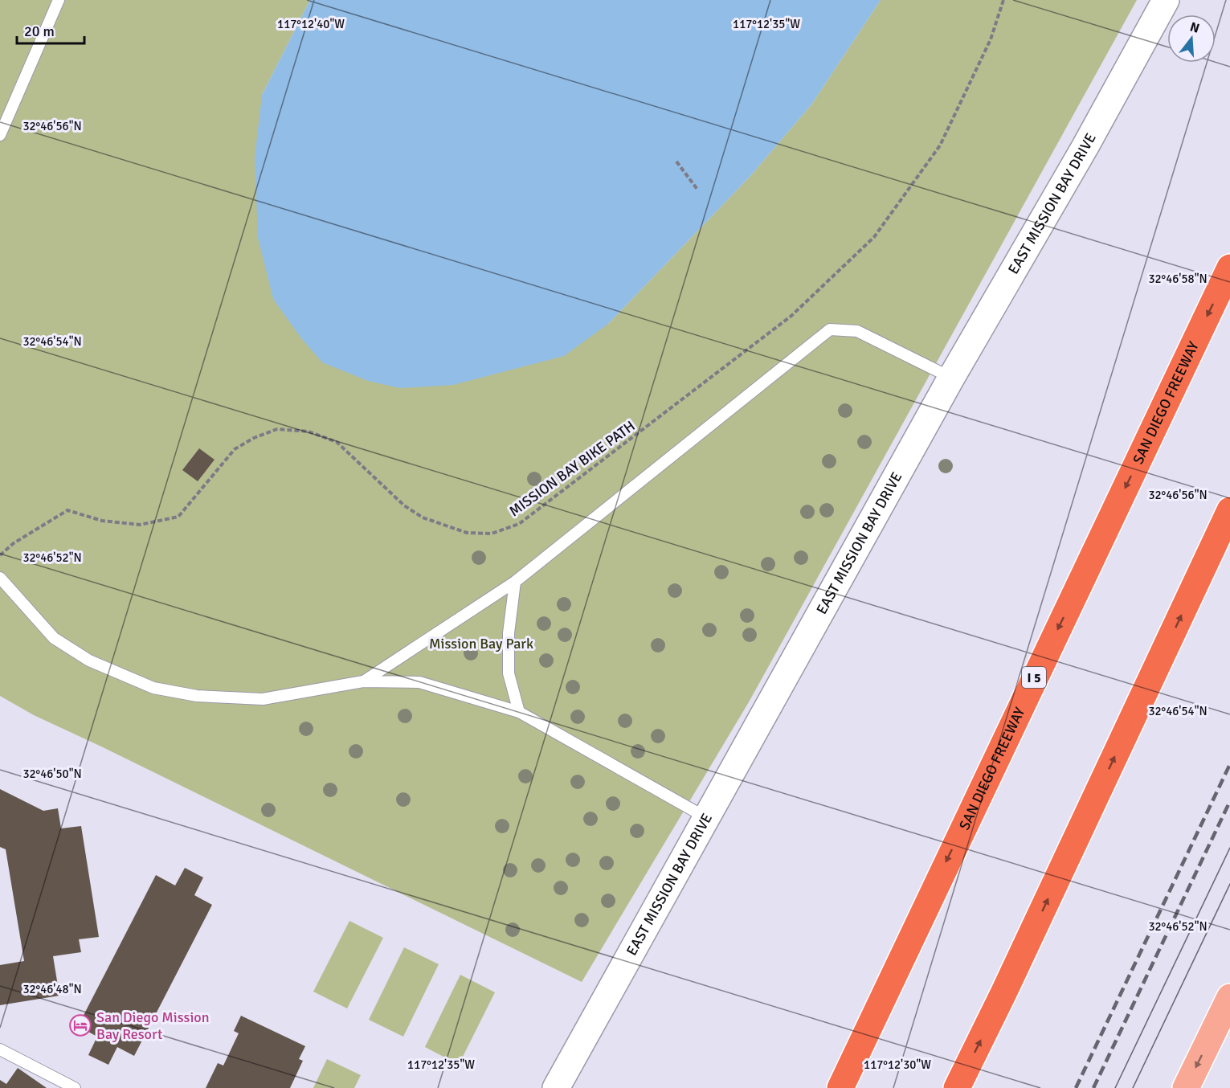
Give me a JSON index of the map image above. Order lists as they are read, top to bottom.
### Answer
{
  "streets": {
    "highway": ["SAN DIEGO FREEWAY", "I 5"],
    "main road": ["EAST MISSION BAY DRIVE"],
    "path": ["MISSION BAY BIKE PATH"]
  },
  "parks": ["Mission Bay Park"],
  "places": {
    "hotel": ["San Diego Mission Bay Resort"]
  },
  "scale_bar": "20 m",
  "north": "top",
  "coordinates": [
    "117°12'40\"W",
    "117°12'35\"W",
    "32°46'56\"N",
    "32°46'58\"N",
    "32°46'54\"N",
    "32°46'52\"N",
    "32°46'50\"N",
    "32°46'48\"N",
    "117°12'30\"W"
  ]
}
